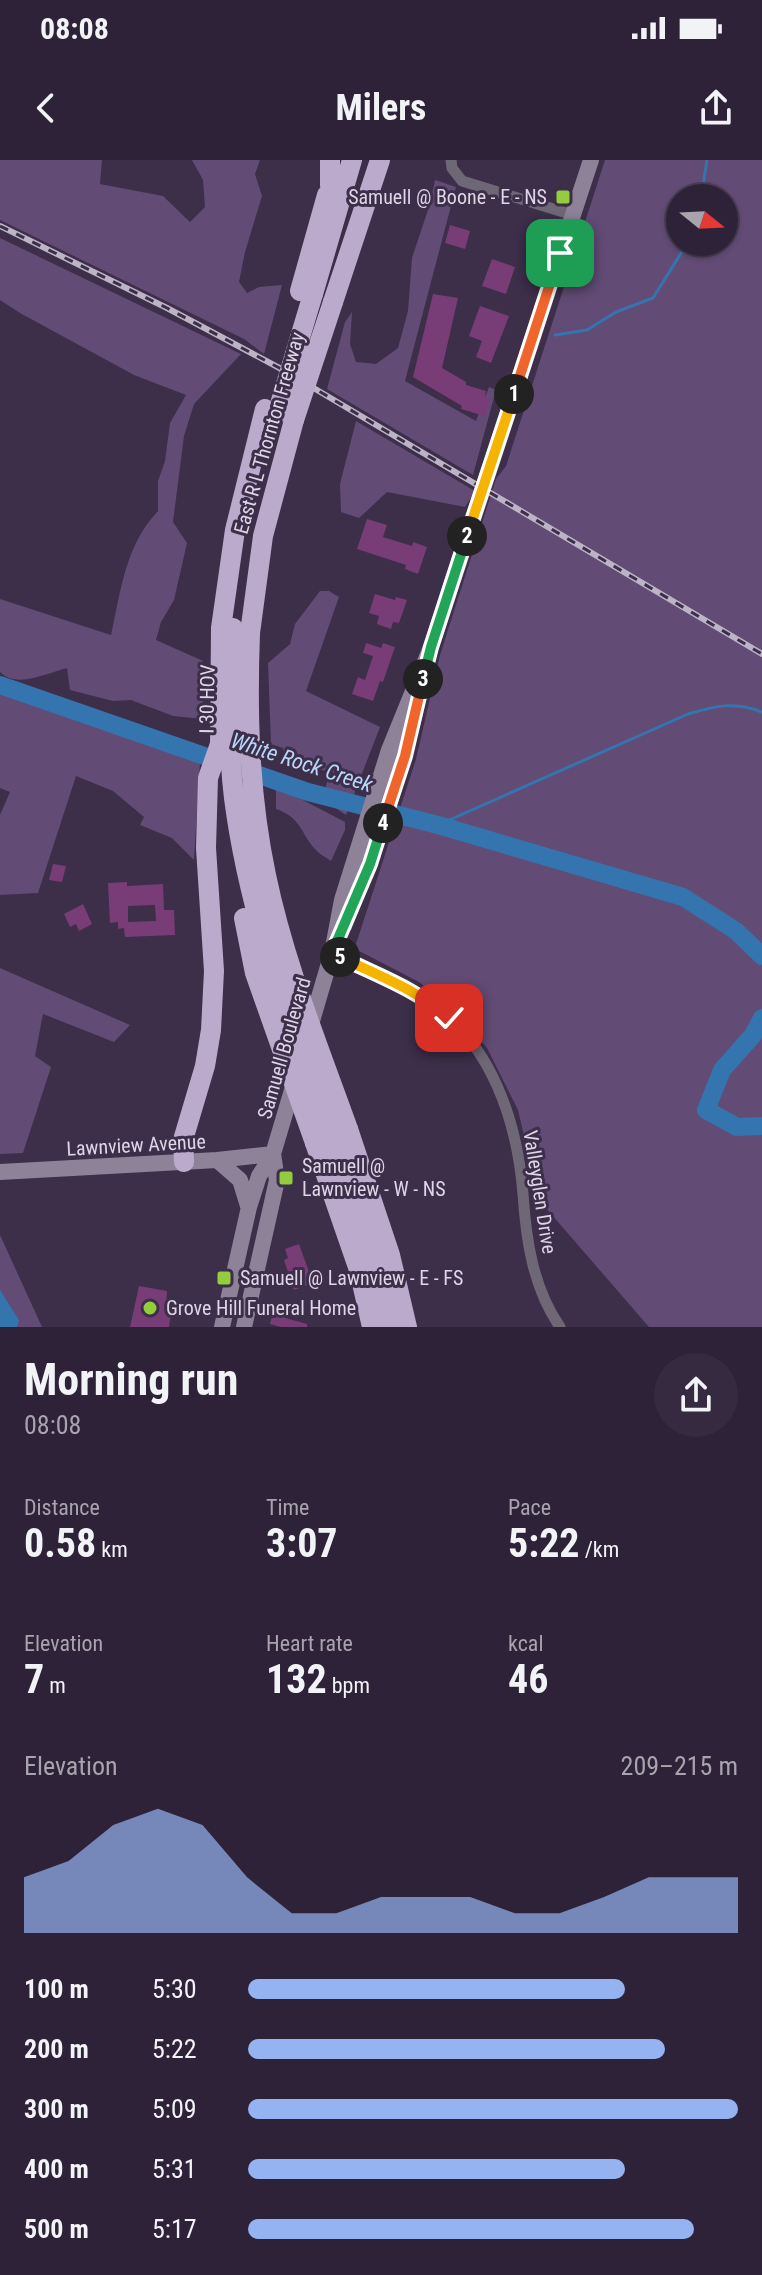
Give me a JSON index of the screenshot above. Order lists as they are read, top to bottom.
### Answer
{
  "streets": {
    "highway": ["East R L Thornton Freeway"],
    "main road": ["Samuell Boulevard", "Lawnview Avenue"],
    "street": ["Valleyglen Drive"]
  },
  "crossings": [
    ["Samuell Boulevard", "Lawnview Avenue"],
    ["Samuell Boulevard", "Valleyglen Drive"]
  ],
  "water": ["White Rock Creek"],
  "places": {
    "transit": ["Samuell @ Boone - E - NS", "Samuell @ Lawnview - W - NS", "Samuell @ Lawnview - E - FS"],
    "other": ["Grove Hill Funeral Home"]
  },
  "north": "right",
  "page": {
    "status": "08:08",
    "header": "Milers",
    "pins": [
      "1",
      "2",
      "3",
      "4",
      "5"
    ],
    "heading": ["Morning run", "08:08"],
    "stats": [
      ["Distance", "0.58 km"],
      ["Time", "3:07"],
      ["Pace", "5:22 /km"],
      ["Elevation", "7 m"],
      ["Heart rate", "132 bpm"],
      ["kcal", "46"]
    ],
    "chart": ["Elevation", "209–215 m"],
    "list": [
      {
        "name": "100 m",
        "note": "5:30"
      },
      {
        "name": "200 m",
        "note": "5:22"
      },
      {
        "name": "300 m",
        "note": "5:09"
      },
      {
        "name": "400 m",
        "note": "5:31"
      },
      {
        "name": "500 m",
        "note": "5:17"
      }
    ]
  }
}
